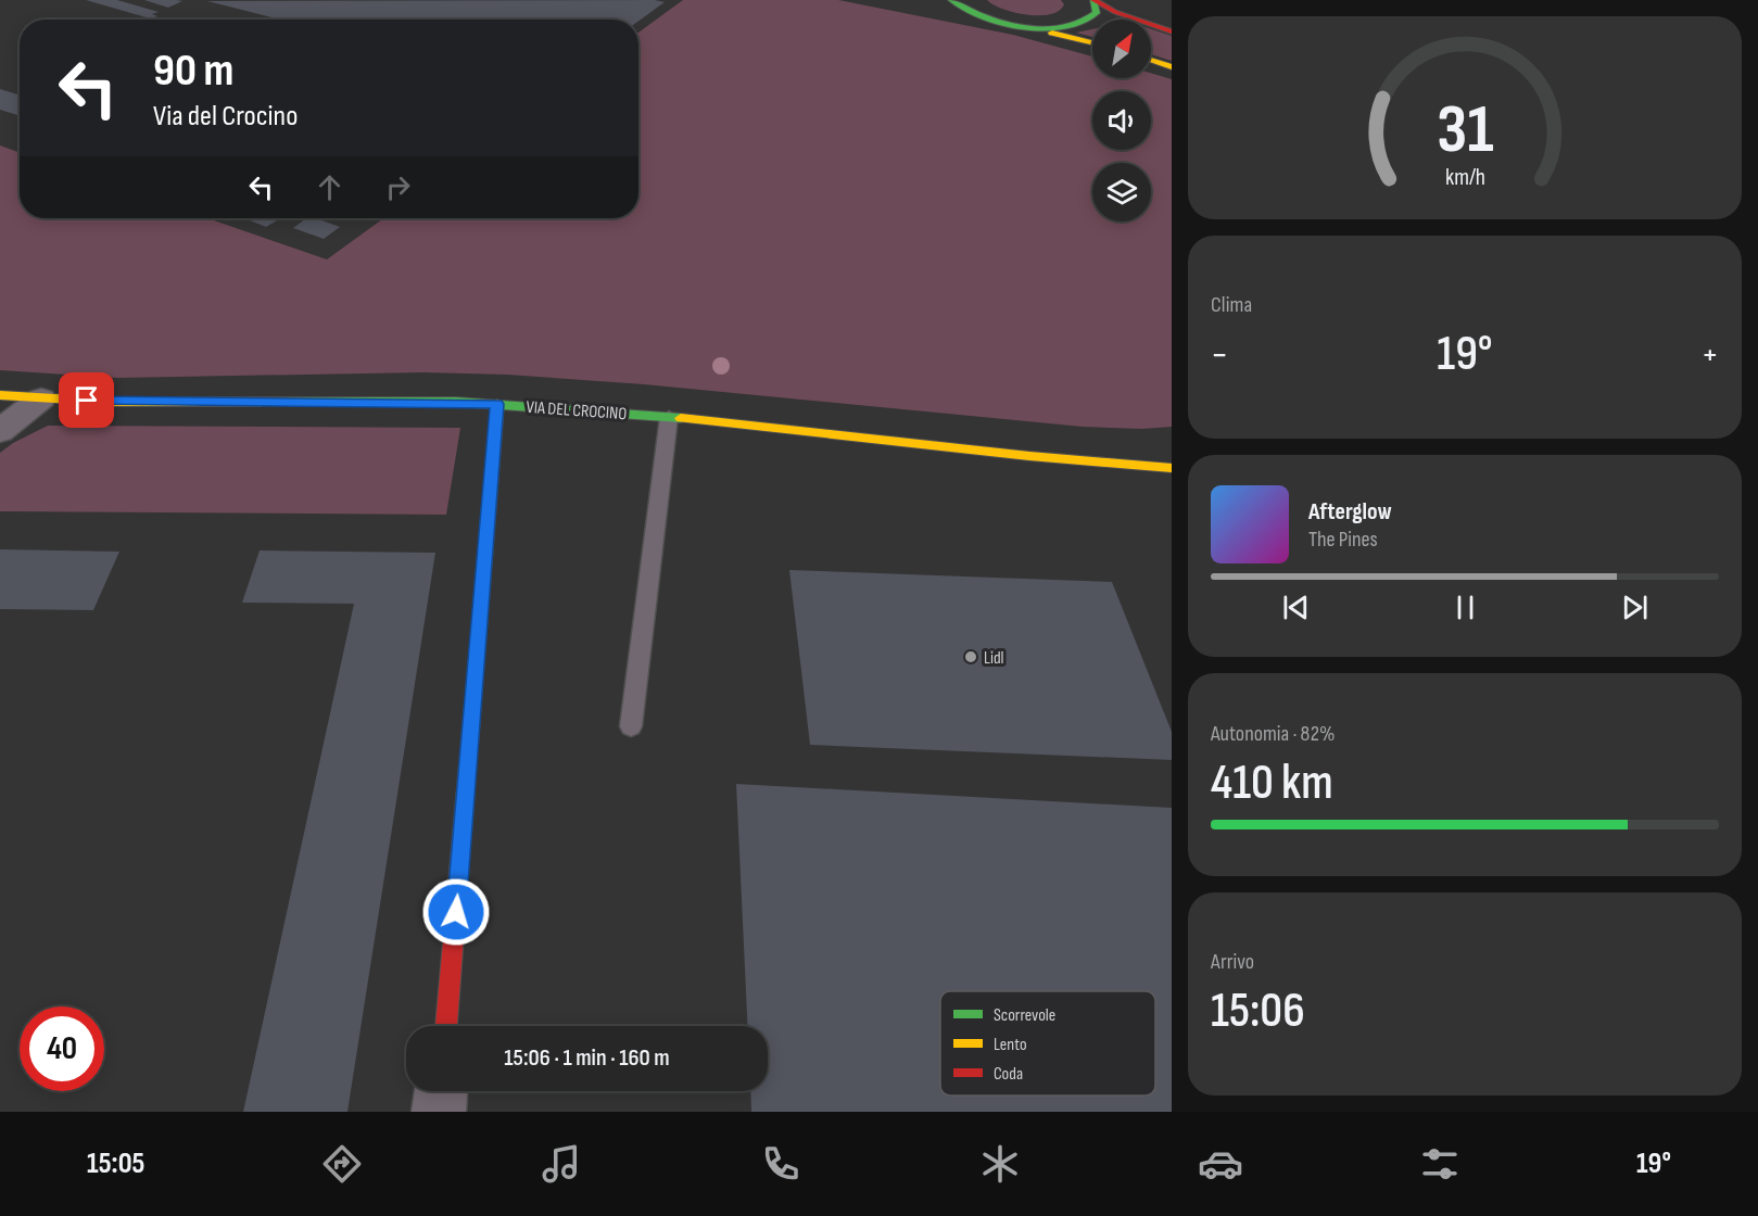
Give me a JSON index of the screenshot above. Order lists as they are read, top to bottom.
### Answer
{
  "streets": {
    "street": ["VIA DEL CROCINO"]
  },
  "places": ["Lidl"],
  "legend": ["Scorrevole", "Lento", "Coda"],
  "north": "top right",
  "page": {
    "turn": ["90 m", "Via del Crocino"],
    "tile": [
      "Clima",
      ["Autonomia · 82%", "410 km"],
      ["Arrivo", "15:06"]
    ],
    "heat": ["−", "19°", "+"],
    "song": ["Afterglow", "The Pines"],
    "limit": "40",
    "trip": "15:06 · 1 min · 160 m",
    "tabs": ["15:05", "19°"],
    "gauge": ["31", "km/h"]
  }
}
